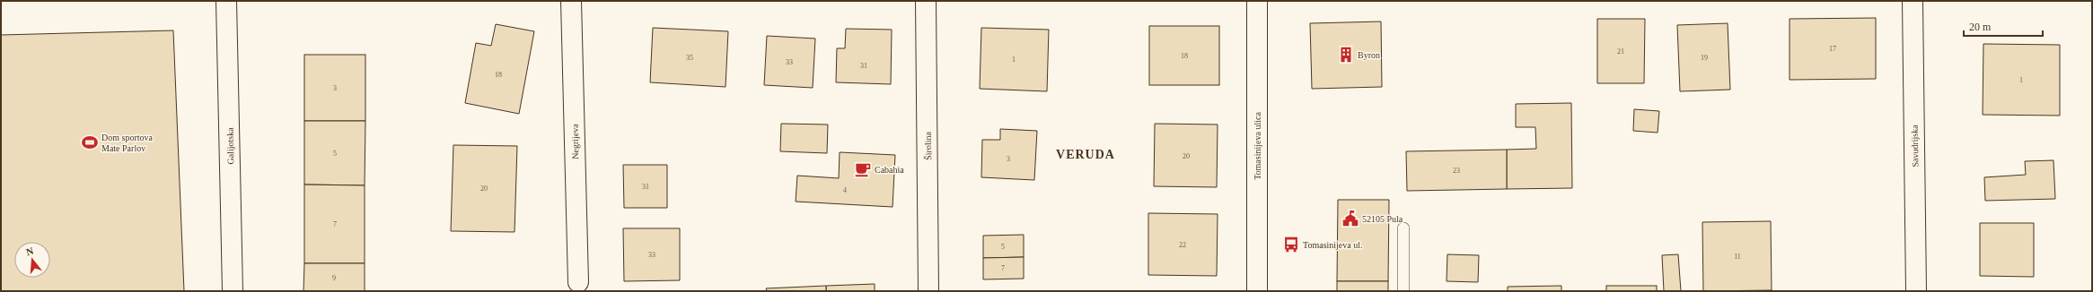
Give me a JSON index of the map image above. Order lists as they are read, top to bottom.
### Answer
{
  "streets": {
    "street": [
      "Negrijeva",
      "Galijotska",
      "Širolina",
      "Tomasinijeva ulica",
      "Savudrijska"
    ]
  },
  "districts": ["VERUDA"],
  "places": {
    "building": ["Byron"],
    "sports": ["Dom sportova Mate Parlov"],
    "cafe": ["Cabahia"],
    "public building": ["52105 Pula"],
    "bus stop": ["Tomasinijeva ul."]
  },
  "house_numbers": [
    "17",
    "21",
    "18",
    "35",
    "19",
    "1",
    "33",
    "31",
    "18",
    "1",
    "3",
    "5",
    "20",
    "3",
    "23",
    "31",
    "20",
    "4",
    "7",
    "22",
    "5",
    "33",
    "11",
    "7",
    "9"
  ],
  "scale_bar": "20 m",
  "north": "top"
}
